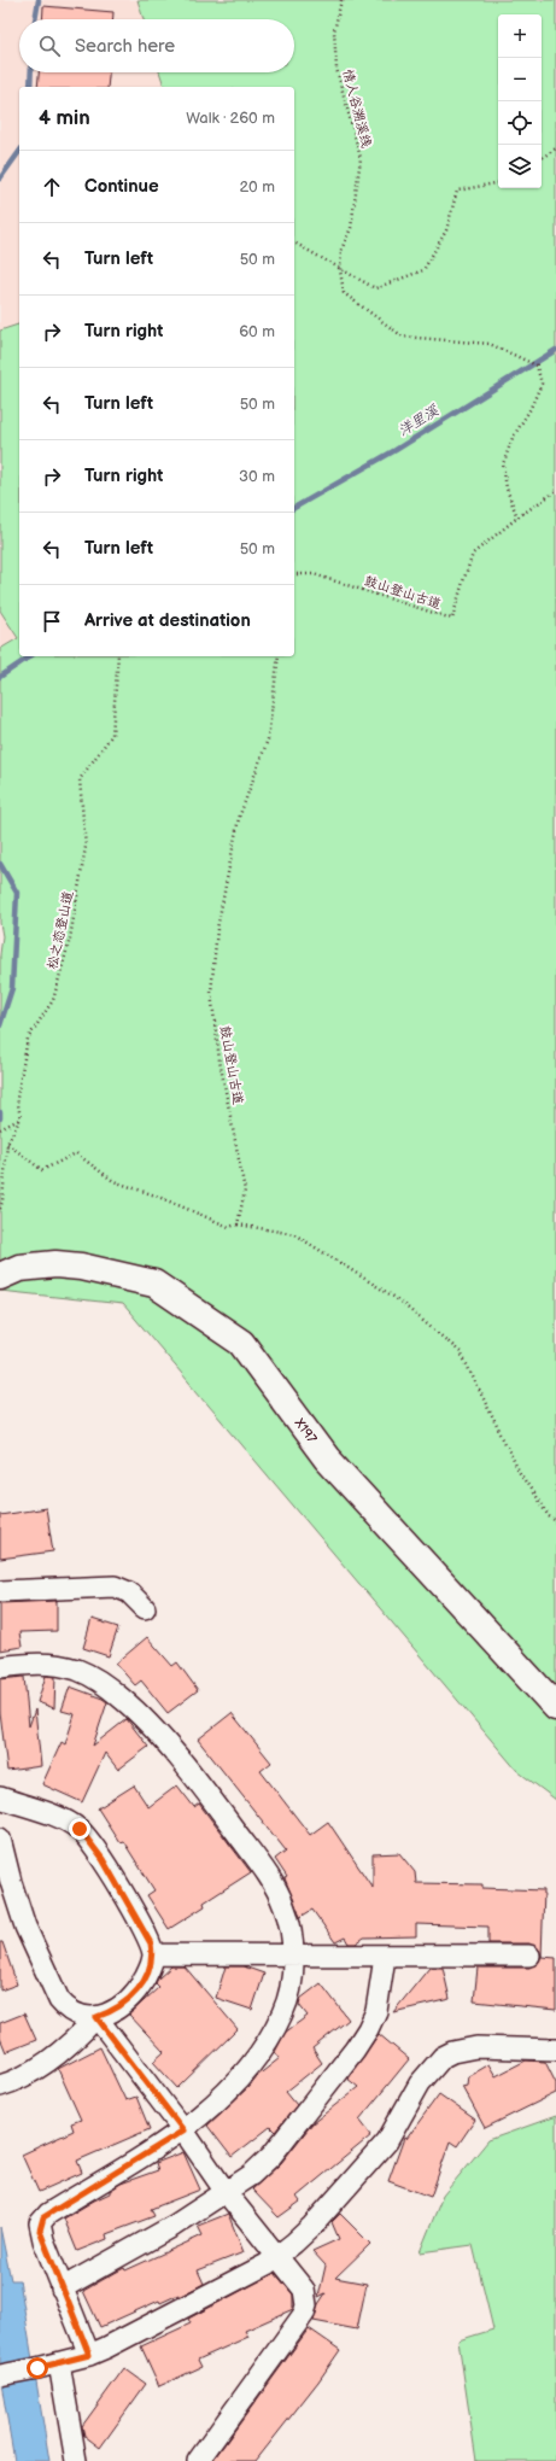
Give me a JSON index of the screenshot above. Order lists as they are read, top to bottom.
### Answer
{
  "streets": {
    "main road": ["X197"],
    "path": ["情人谷溯溪线", "鼓山登山古道", "松之恋登山道"]
  },
  "water": ["洋里溪"],
  "page": {
    "map_buttons": ["+", "−"],
    "search": "Search here",
    "heading": ["4 min", "Walk · 260 m"],
    "list": [
      ["Continue", "20 m"],
      ["Turn left", "50 m"],
      ["Turn right", "60 m"],
      ["Turn left", "50 m"],
      ["Turn right", "30 m"],
      ["Turn left", "50 m"],
      "Arrive at destination"
    ]
  }
}
